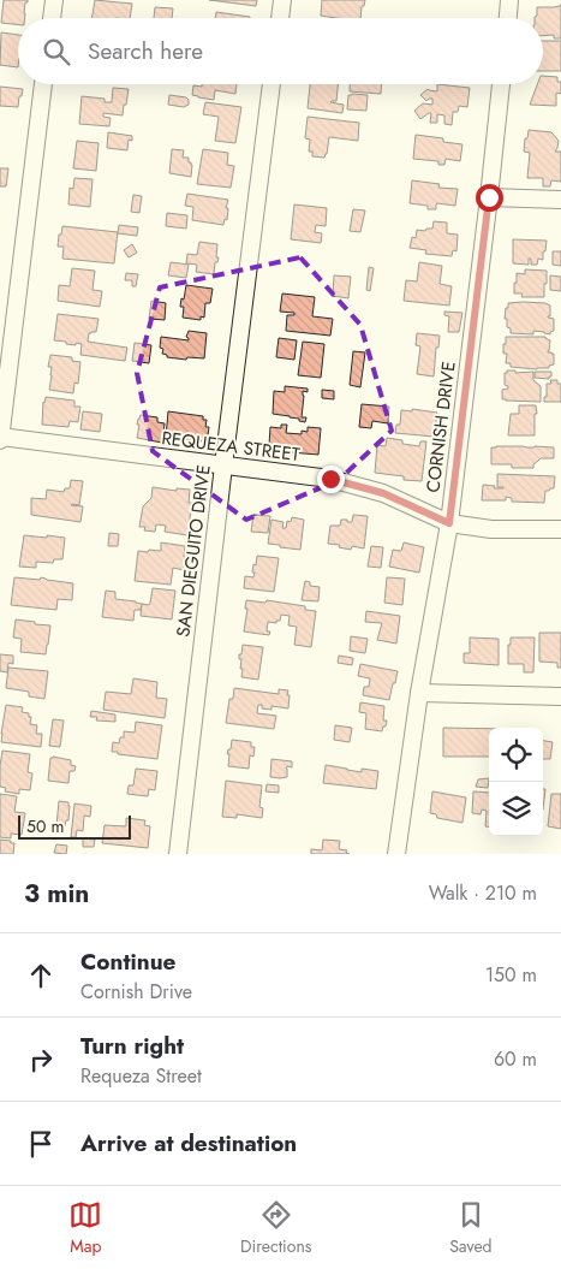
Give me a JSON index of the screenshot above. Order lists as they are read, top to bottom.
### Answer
{
  "streets": {
    "street": ["CORNISH DRIVE", "REQUEZA STREET", "SAN DIEGUITO DRIVE"]
  },
  "crossings": [
    ["CORNISH DRIVE", "REQUEZA STREET"],
    ["REQUEZA STREET", "SAN DIEGUITO DRIVE"]
  ],
  "scale_bar": "50 m",
  "page": {
    "search": "Search here",
    "scale": "50 m",
    "heading": ["3 min", "Walk · 210 m"],
    "list": [
      ["Continue", "Cornish Drive", "150 m"],
      ["Turn right", "Requeza Street", "60 m"],
      "Arrive at destination"
    ],
    "nav": ["Map", "Directions", "Saved"]
  }
}
